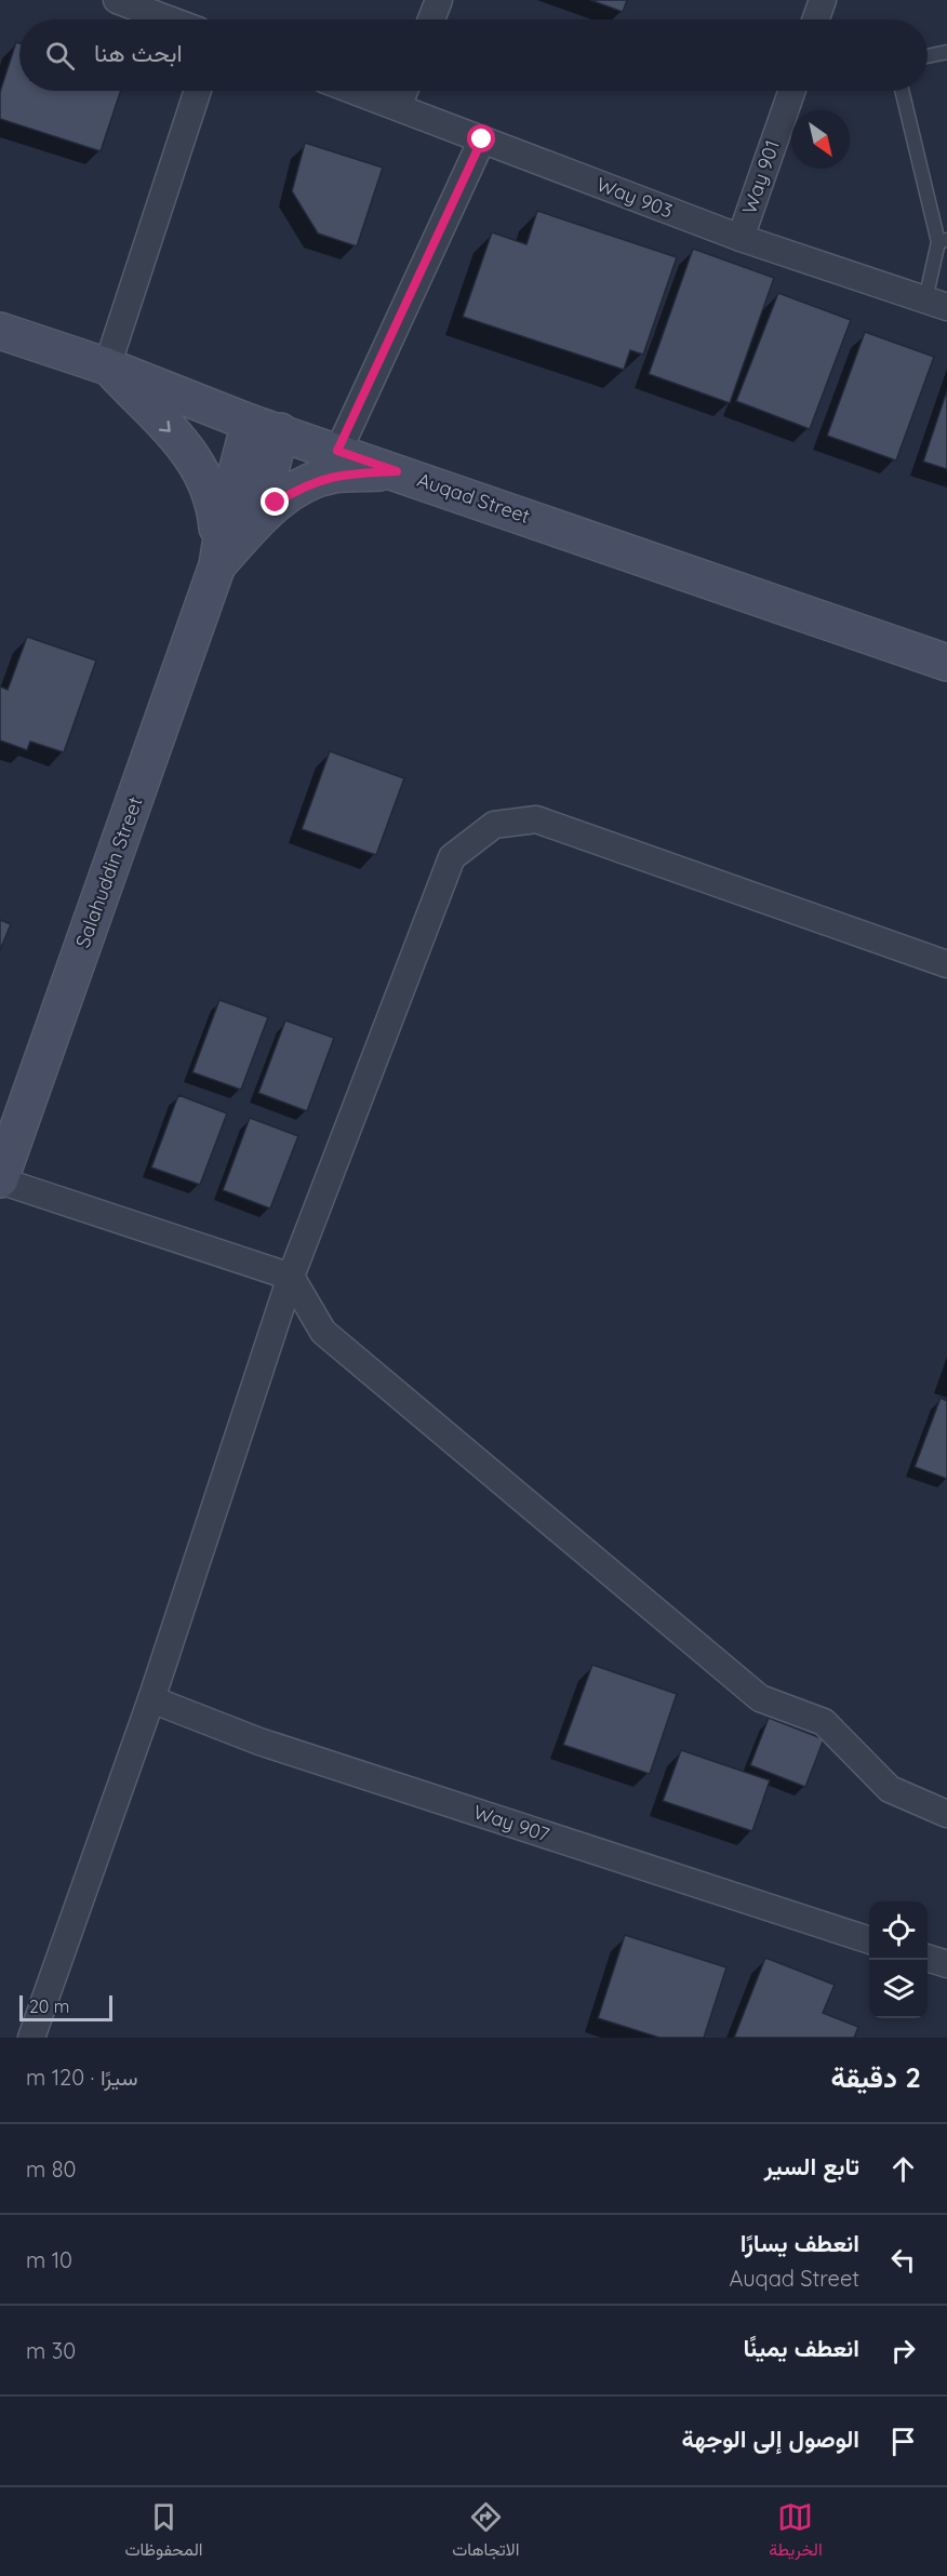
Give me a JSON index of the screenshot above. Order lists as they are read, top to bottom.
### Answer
{
  "streets": {
    "street": [
      "Way 901",
      "Way 903",
      "Auqad Street",
      "Salahuddin Street",
      "Way 907"
    ]
  },
  "crossings": [
    ["Way 901", "Way 903"],
    ["Auqad Street", "Salahuddin Street"]
  ],
  "scale_bar": "20 m",
  "north": "bottom right",
  "page": {
    "search": "ابحث هنا",
    "scale": "20 m",
    "heading": ["2 دقيقة", "سيرًا · 120 m"],
    "list": [
      ["تابع السير", "80 m"],
      ["انعطف يسارًا", "Auqad Street", "10 m"],
      ["انعطف يمينًا", "30 m"],
      "الوصول إلى الوجهة"
    ],
    "nav": ["الخريطة", "الاتجاهات", "المحفوظات"]
  }
}
